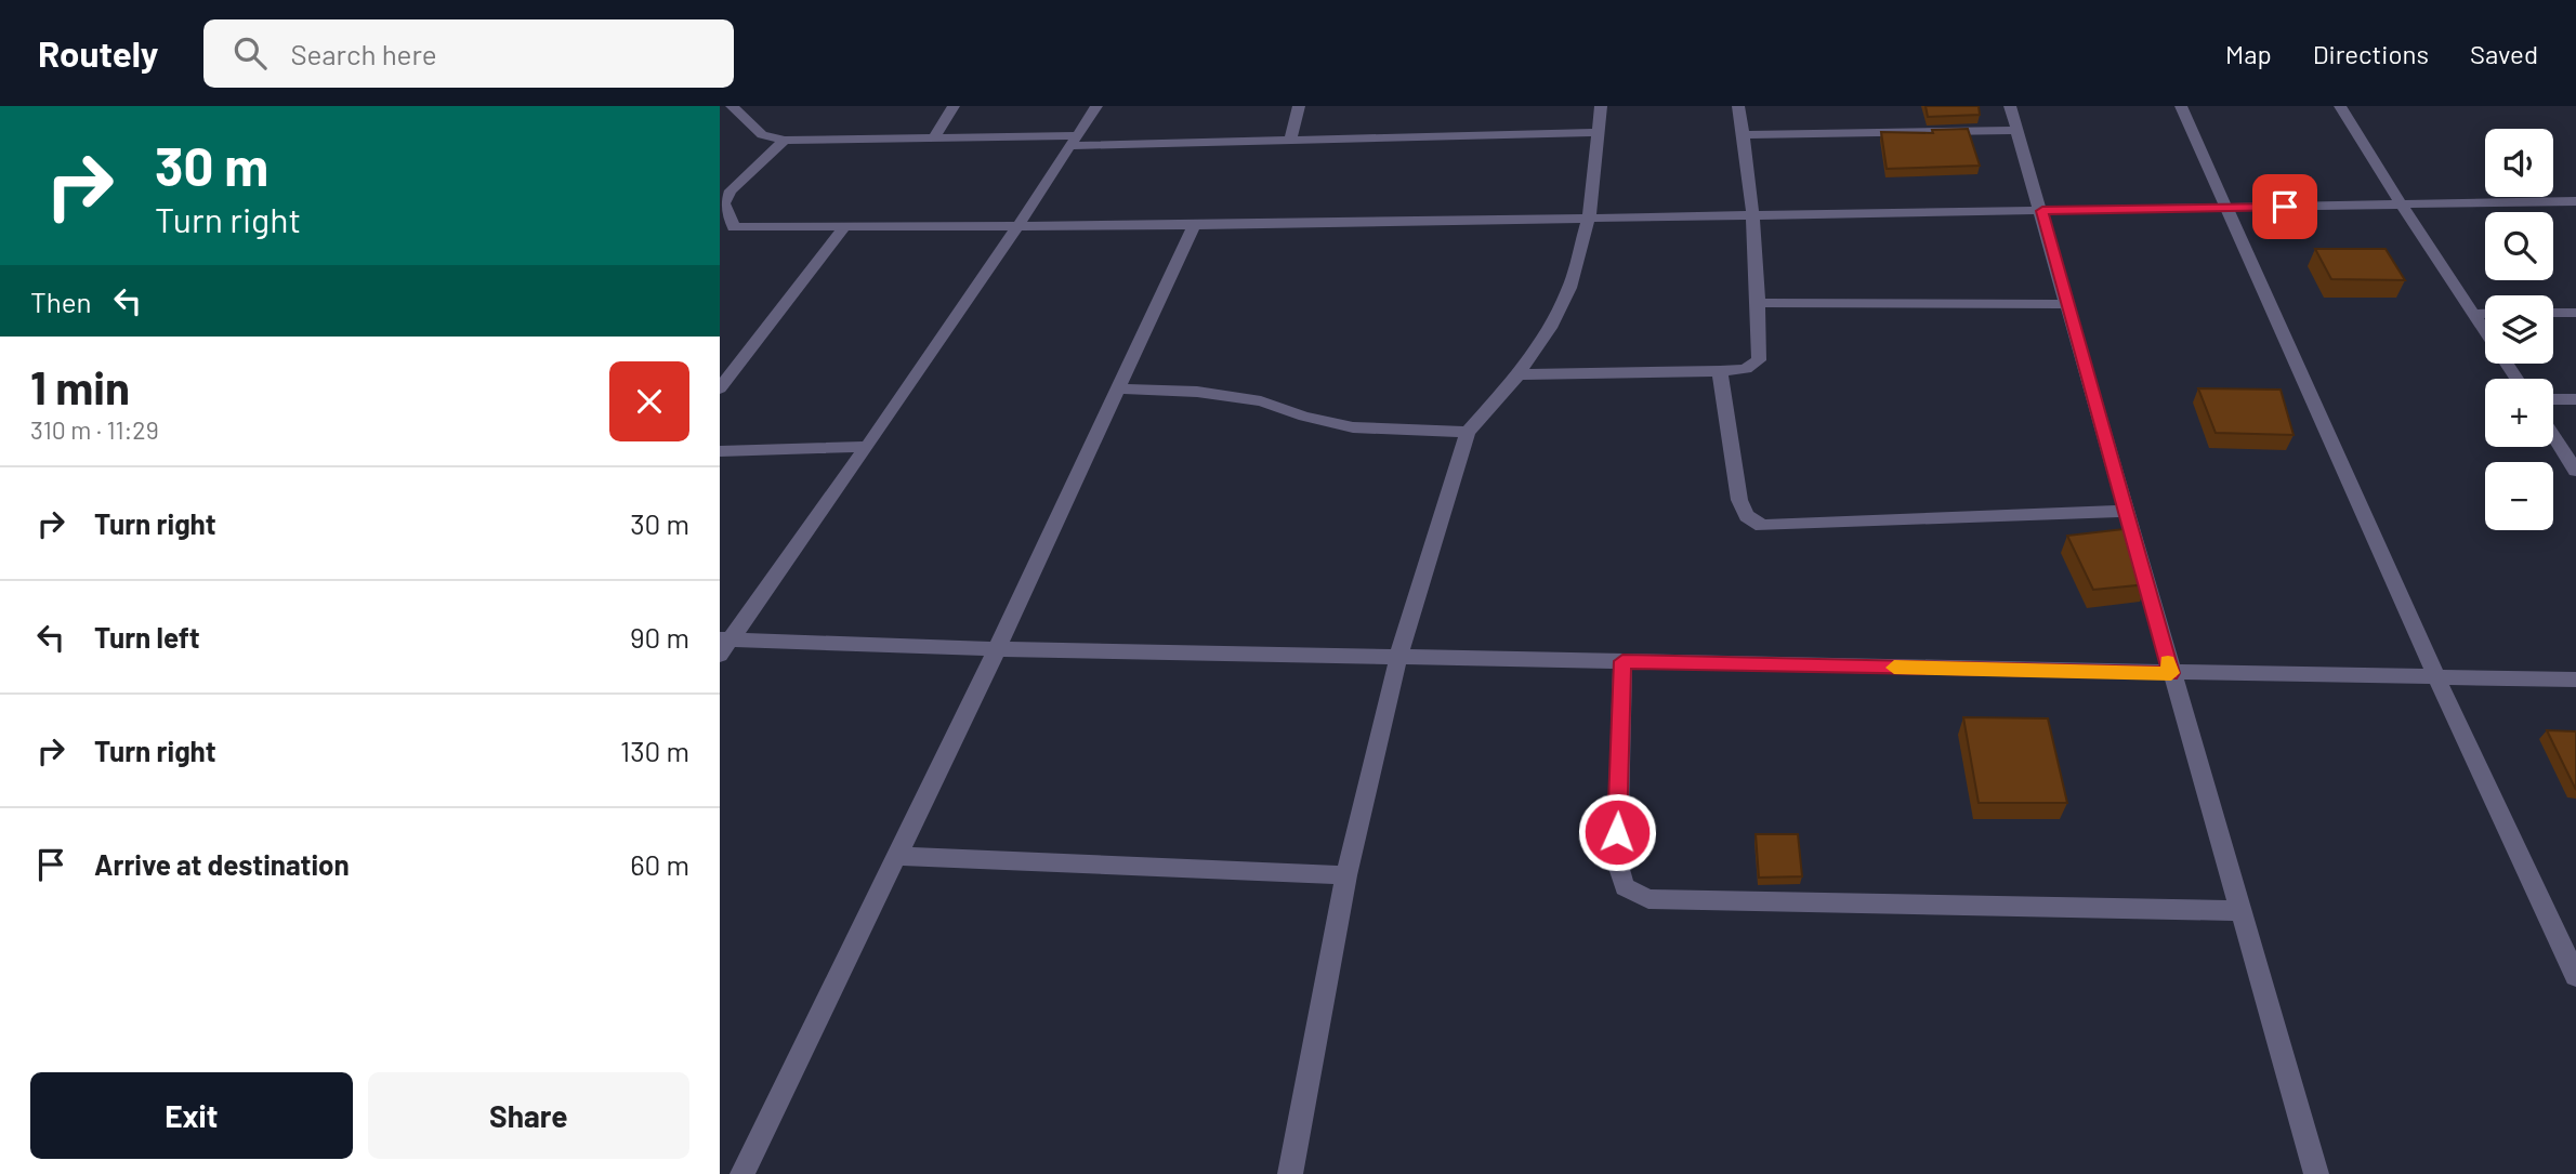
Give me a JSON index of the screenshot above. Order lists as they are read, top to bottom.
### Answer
{
  "page": {
    "header": "Routely",
    "search": "Search here",
    "nav": ["Map", "Directions", "Saved"],
    "turn": ["30 m", "Turn right"],
    "map_buttons": ["+", "−"],
    "then": "Then",
    "heading": ["1 min", "310 m · 11:29"],
    "list": [
      {
        "name": "Turn right",
        "value": "30 m"
      },
      {
        "name": "Turn left",
        "value": "90 m"
      },
      {
        "name": "Turn right",
        "value": "130 m"
      },
      {
        "name": "Arrive at destination",
        "value": "60 m"
      }
    ],
    "buttons": ["Exit", "Share"]
  }
}
